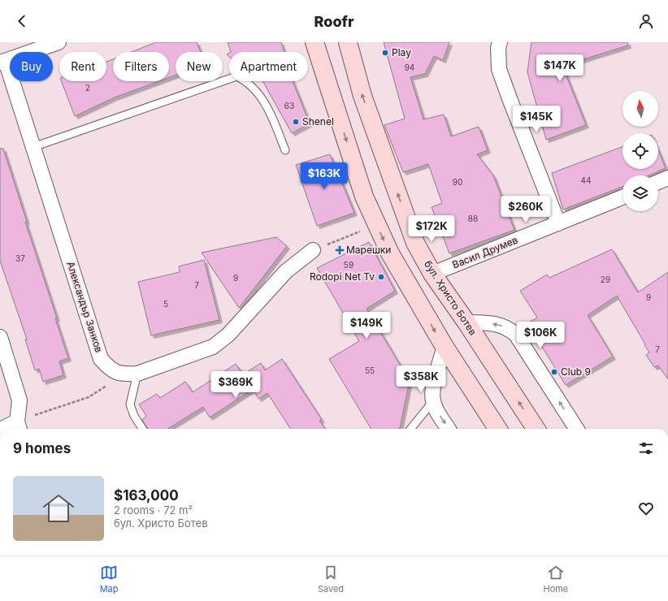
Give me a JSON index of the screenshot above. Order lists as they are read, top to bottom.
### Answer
{
  "streets": {
    "main road": ["бул. Христо Ботев"],
    "street": ["Васил Друмев", "Александър Занков"]
  },
  "crossings": [
    ["Васил Друмев", "бул. Христо Ботев"]
  ],
  "places": {
    "other": [
      "Play",
      "Shenel",
      "Rodopi Net Tv",
      "Club 9"
    ],
    "health": ["Марешки"]
  },
  "house_numbers": [
    "94",
    "2",
    "63",
    "44",
    "90",
    "88",
    "37",
    "59",
    "9",
    "29",
    "7",
    "9",
    "5",
    "7",
    "55"
  ],
  "north": "top",
  "page": {
    "header": "Roofr",
    "chip": [
      "Buy",
      "Rent",
      "Filters",
      "New",
      "Apartment"
    ],
    "price": [
      "$147K",
      "$145K",
      "$163K",
      "$260K",
      "$172K",
      "$149K",
      "$106K",
      "$358K",
      "$369K"
    ],
    "heading": "9 homes",
    "list": [
      {
        "name": "$163,000",
        "note": "2 rooms · 72 m² · бул. Христо Ботев"
      }
    ],
    "tabs": ["Map", "Saved", "Home"]
  }
}
